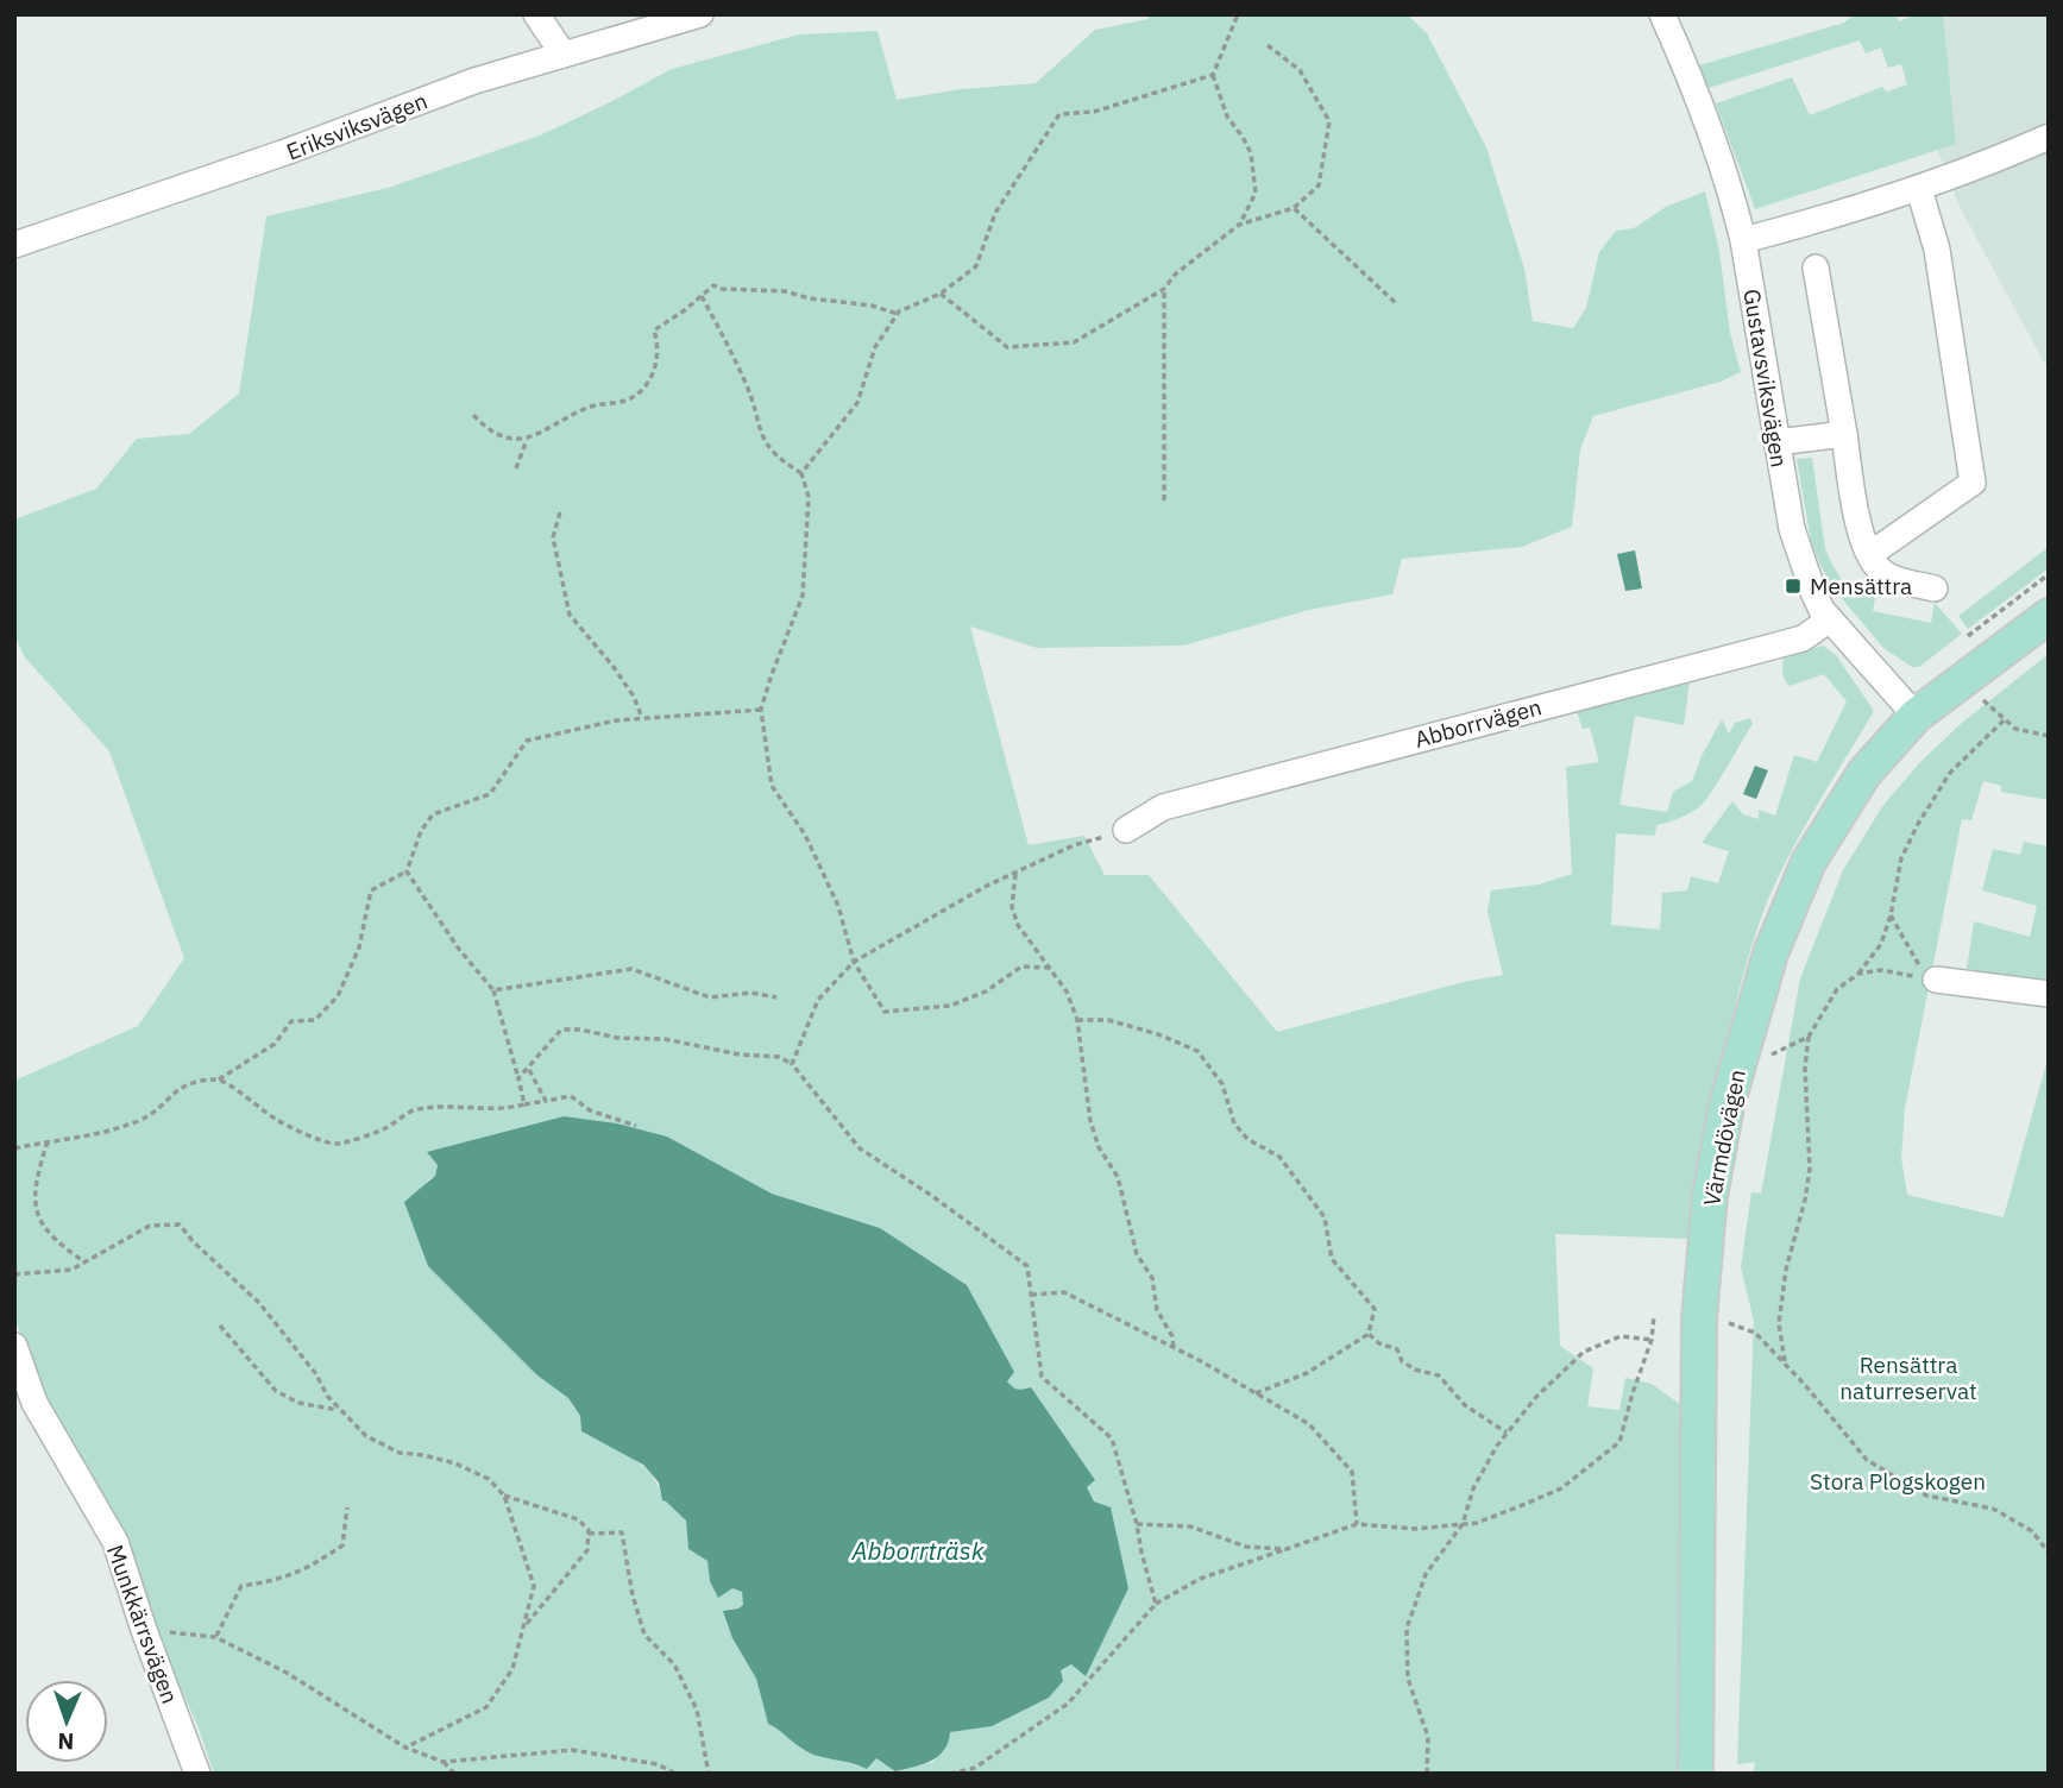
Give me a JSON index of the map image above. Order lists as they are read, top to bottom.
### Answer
{
  "streets": {
    "main road": ["Värmdövägen"],
    "street": [
      "Eriksviksvägen",
      "Gustavsviksvägen",
      "Abborrvägen",
      "Munkkärrsvägen"
    ]
  },
  "crossings": [
    ["Gustavsviksvägen", "Abborrvägen"],
    ["Gustavsviksvägen", "Värmdövägen"]
  ],
  "water": ["Abborrträsk"],
  "parks": ["Rensättra naturreservat", "Stora Plogskogen"],
  "places": {
    "transit": ["Mensättra"]
  },
  "north": "bottom"
}
